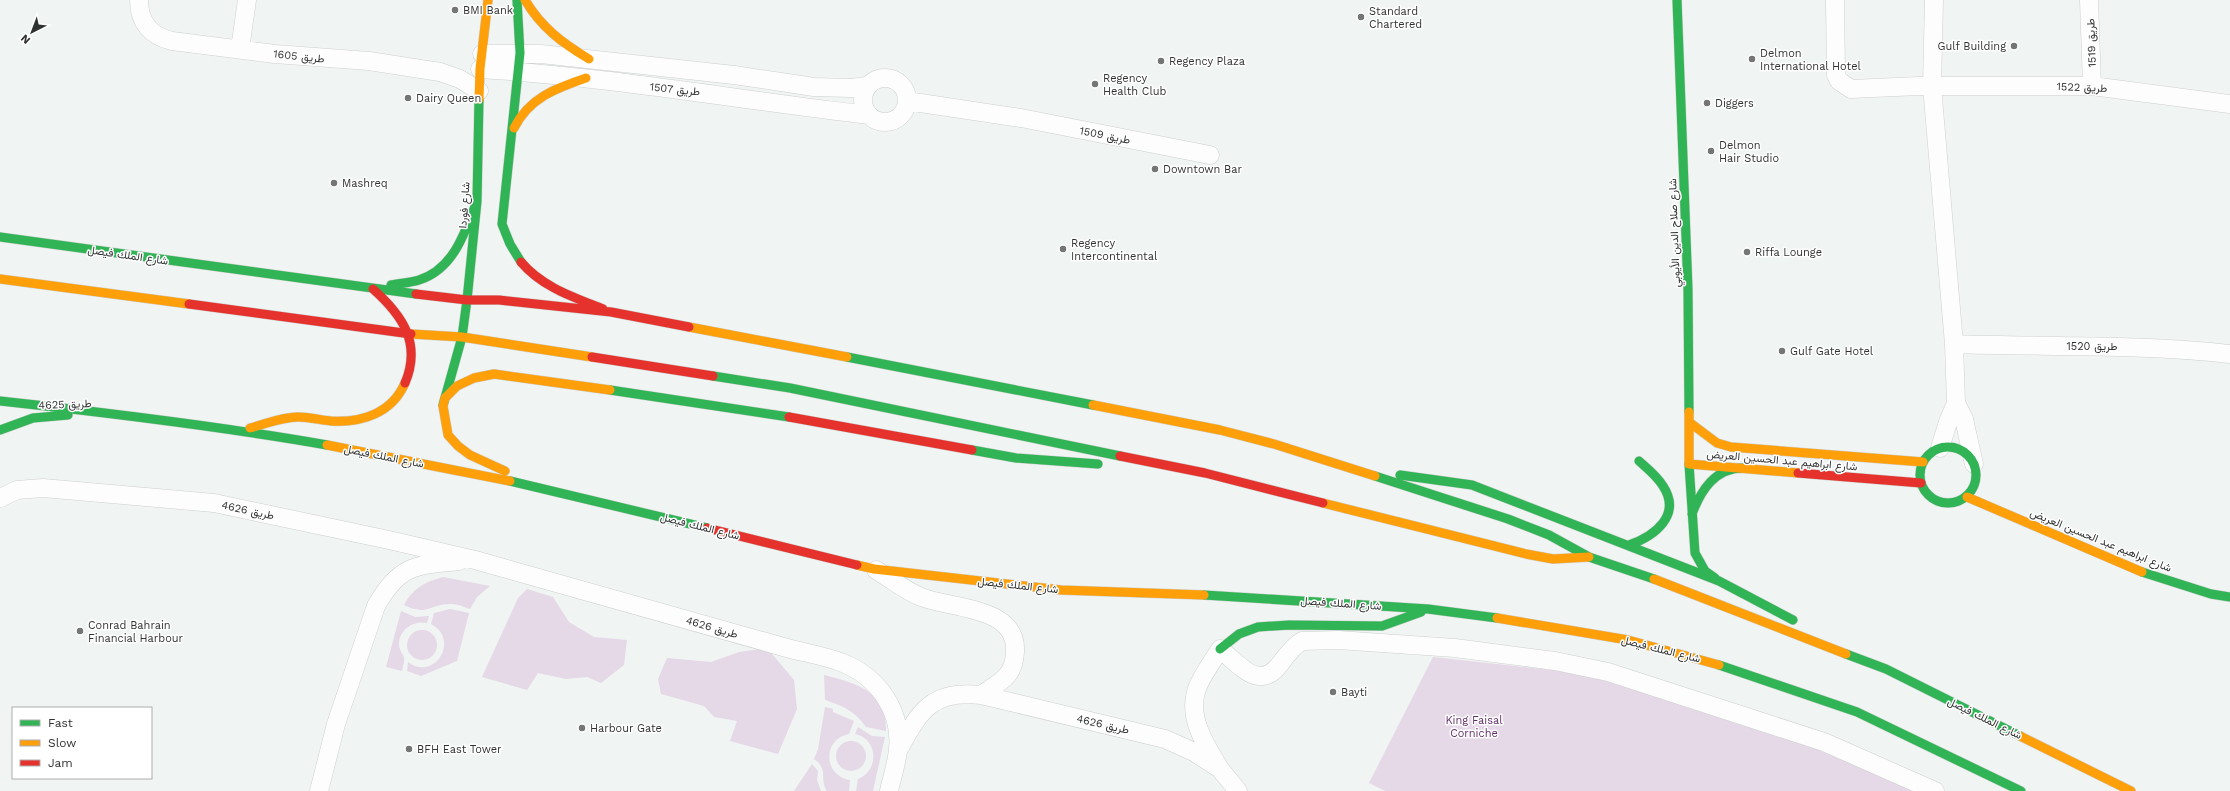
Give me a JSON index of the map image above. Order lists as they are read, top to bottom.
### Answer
{
  "streets": {
    "main road": [
      "شارع فوردا",
      "شارع صلاح الدين الأيوبي",
      "شارع الملك فيصل",
      "طريق 4625",
      "شارع ابراهيم عبد الحسين العريض"
    ],
    "street": [
      "طريق 1519",
      "طريق 1605",
      "طريق 1522",
      "طريق 1507",
      "طريق 1509",
      "طريق 1520",
      "طريق 4626"
    ]
  },
  "crossings": [
    ["طريق 1519", "طريق 1522"],
    ["طريق 1605", "شارع فوردا"],
    ["طريق 1507", "طريق 1509"],
    ["طريق 1507", "شارع فوردا"],
    ["شارع فوردا", "شارع الملك فيصل"],
    ["شارع صلاح الدين الأيوبي", "شارع ابراهيم عبد الحسين العريض"],
    ["شارع الملك فيصل", "طريق 4625"]
  ],
  "parks": ["King Faisal Corniche"],
  "places": [
    "BMI Bank",
    "Standard Chartered",
    "Gulf Building",
    "Delmon International Hotel",
    "Regency Plaza",
    "Regency Health Club",
    "Dairy Queen",
    "Diggers",
    "Delmon Hair Studio",
    "Downtown Bar",
    "Mashreq",
    "Regency Intercontinental",
    "Riffa Lounge",
    "Gulf Gate Hotel",
    "Conrad Bahrain Financial Harbour",
    "Bayti",
    "Harbour Gate",
    "BFH East Tower"
  ],
  "legend": ["Fast", "Slow", "Jam"],
  "north": "bottom left"
}
